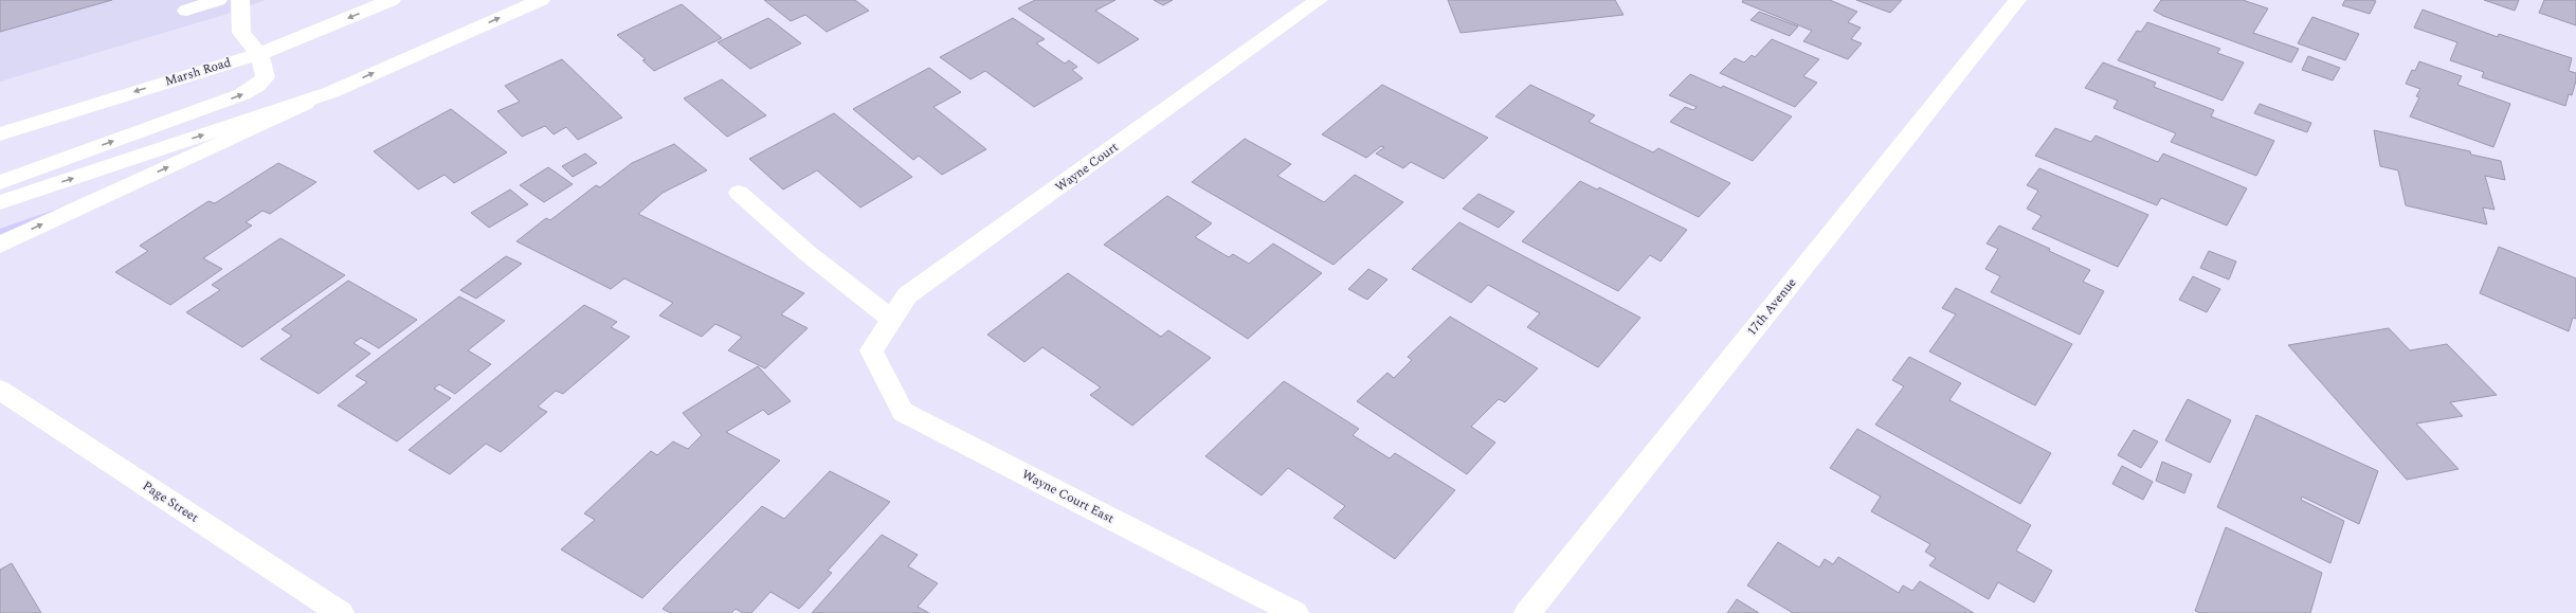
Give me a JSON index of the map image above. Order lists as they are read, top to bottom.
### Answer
{
  "streets": {
    "street": [
      "Marsh Road",
      "Wayne Court",
      "17th Avenue",
      "Wayne Court East",
      "Page Street"
    ]
  },
  "crossings": [
    ["Wayne Court", "Wayne Court East"]
  ]
}
